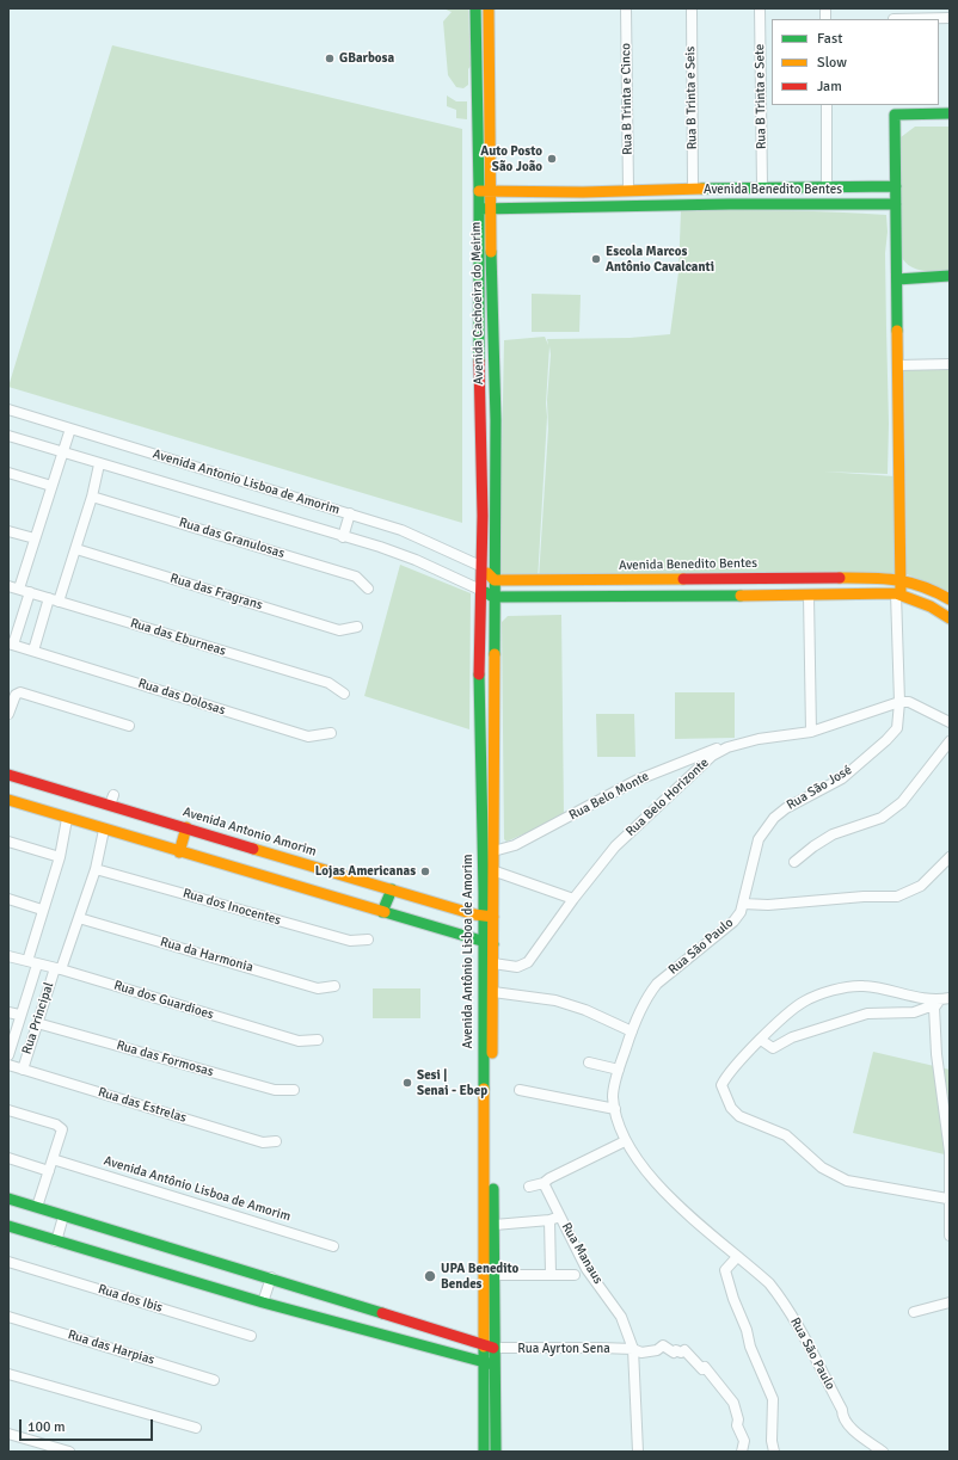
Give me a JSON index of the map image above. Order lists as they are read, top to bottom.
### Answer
{
  "streets": {
    "street": [
      "Rua B Trinta e Sete",
      "Rua B Trinta e Seis",
      "Rua B Trinta e Cinco",
      "Avenida Benedito Bentes",
      "Avenida Cachoeira do Meirim",
      "Avenida Antonio Lisboa de Amorim",
      "Rua das Granulosas",
      "Rua das Fragrans",
      "Rua das Eburneas",
      "Rua das Dolosas",
      "Rua São José",
      "Rua Belo Monte",
      "Rua Belo Horizonte",
      "Avenida Antonio Amorim",
      "Rua dos Inocentes",
      "Rua São Paulo",
      "Avenida Antônio Lisboa de Amorim",
      "Rua da Harmonia",
      "Rua dos Guardioes",
      "Rua Principal",
      "Rua das Formosas",
      "Rua das Estrelas",
      "Rua Manaus",
      "Rua dos Ibis",
      "Rua das Harpias",
      "Rua Ayrton Sena"
    ]
  },
  "crossings": [
    ["Rua B Trinta e Sete", "Avenida Benedito Bentes"],
    ["Rua B Trinta e Seis", "Avenida Benedito Bentes"],
    ["Rua B Trinta e Cinco", "Avenida Benedito Bentes"],
    ["Avenida Benedito Bentes", "Avenida Cachoeira do Meirim"],
    ["Avenida Cachoeira do Meirim", "Avenida Antonio Lisboa de Amorim"],
    ["Avenida Cachoeira do Meirim", "Avenida Antônio Lisboa de Amorim"],
    ["Avenida Antonio Lisboa de Amorim", "Avenida Antônio Lisboa de Amorim"],
    ["Rua das Eburneas", "Rua das Dolosas"],
    ["Rua São José", "Rua Belo Horizonte"],
    ["Rua São José", "Rua São Paulo"],
    ["Rua Belo Monte", "Rua Belo Horizonte"],
    ["Rua Belo Monte", "Avenida Antônio Lisboa de Amorim"],
    ["Rua Belo Horizonte", "Avenida Antônio Lisboa de Amorim"],
    ["Avenida Antonio Amorim", "Avenida Antônio Lisboa de Amorim"],
    ["Avenida Antônio Lisboa de Amorim", "Rua Ayrton Sena"],
    ["Rua dos Guardioes", "Rua Principal"],
    ["Rua Principal", "Rua das Formosas"],
    ["Rua Principal", "Rua das Estrelas"],
    ["Rua Manaus", "Rua Ayrton Sena"]
  ],
  "places": [
    "GBarbosa",
    "Auto Posto São João",
    "Escola Marcos Antônio Cavalcanti",
    "Lojas Americanas",
    "Sesi | Senai - Ebep",
    "UPA Benedito Bendes"
  ],
  "legend": ["Fast", "Slow", "Jam"],
  "scale_bar": "100 m"
}
